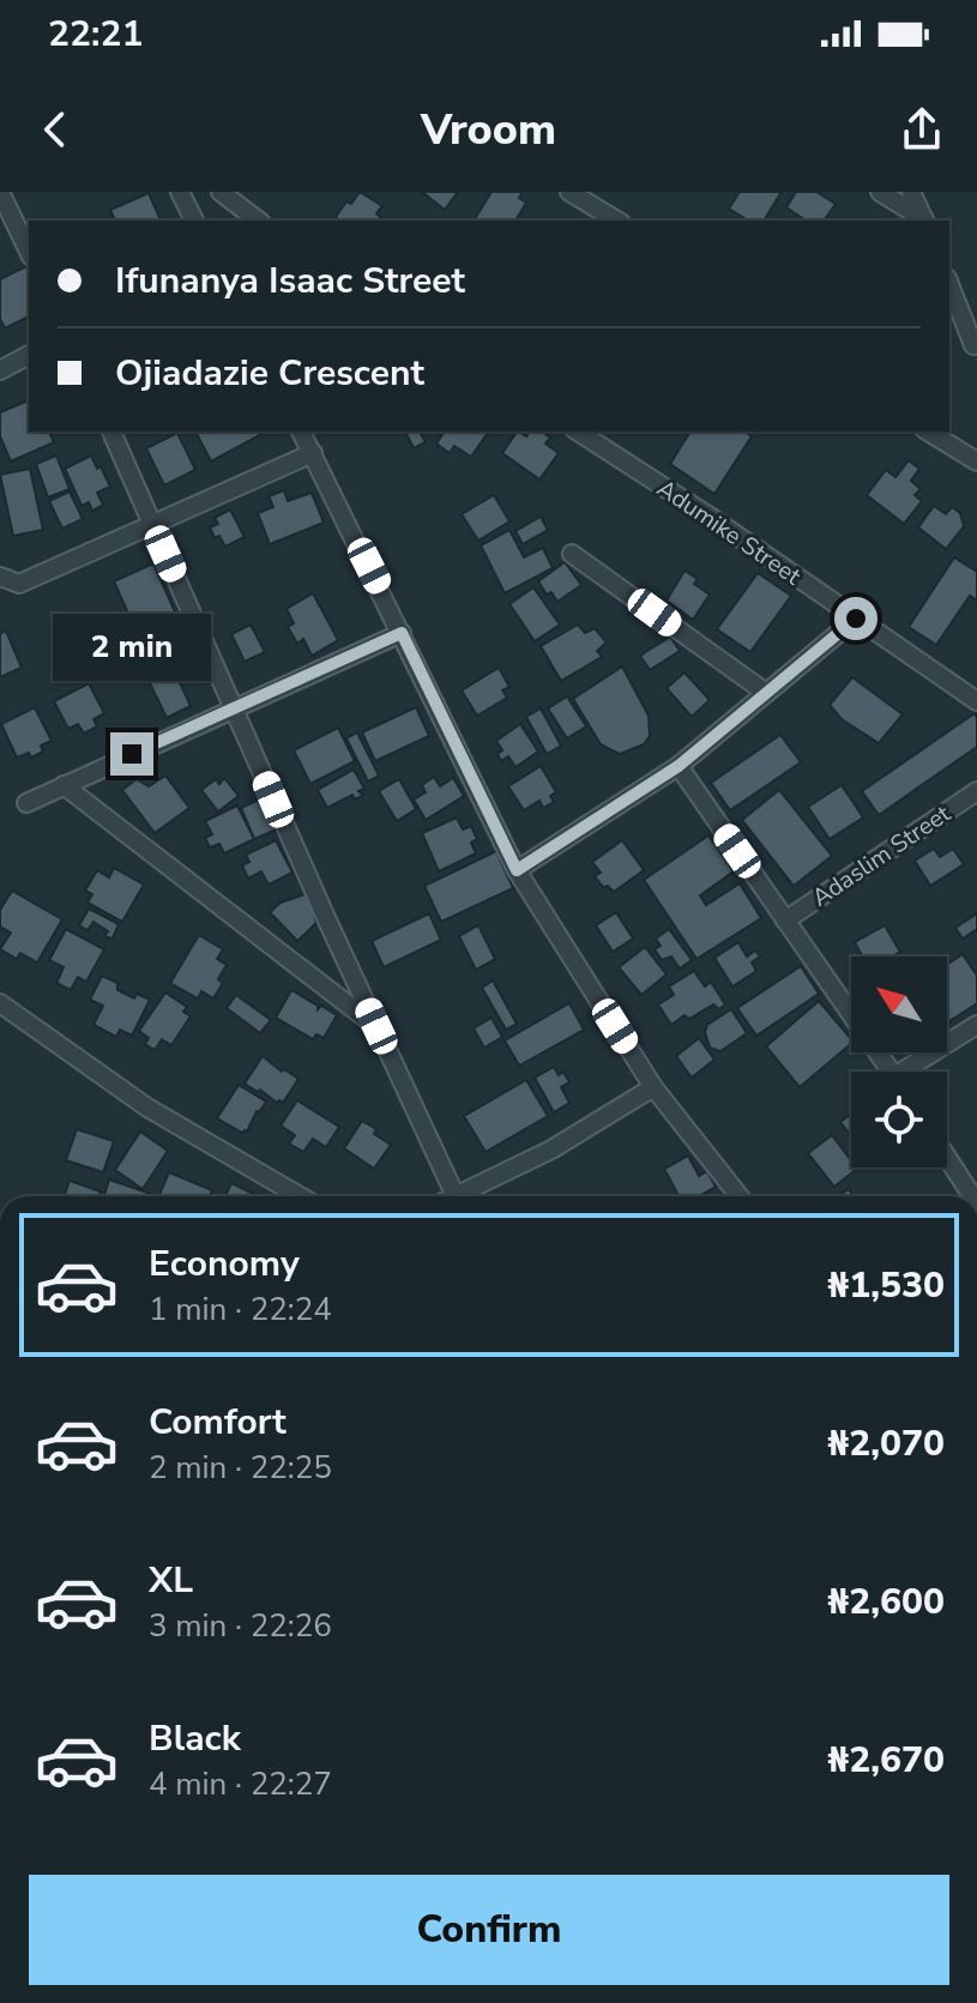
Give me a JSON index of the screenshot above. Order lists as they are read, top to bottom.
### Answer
{
  "streets": {
    "street": ["Adumike Street", "Adaslim Street"]
  },
  "north": "top left",
  "page": {
    "status": "22:21",
    "header": "Vroom",
    "banner": ["Ifunanya Isaac Street", "Ojiadazie Crescent"],
    "bubble": "2 min",
    "list": [
      {
        "name": "Economy",
        "note": "1 min · 22:24",
        "value": "₦1,530"
      },
      {
        "name": "Comfort",
        "note": "2 min · 22:25",
        "value": "₦2,070"
      },
      {
        "name": "XL",
        "note": "3 min · 22:26",
        "value": "₦2,600"
      },
      {
        "name": "Black",
        "note": "4 min · 22:27",
        "value": "₦2,670"
      }
    ],
    "buttons": "Confirm"
  }
}
